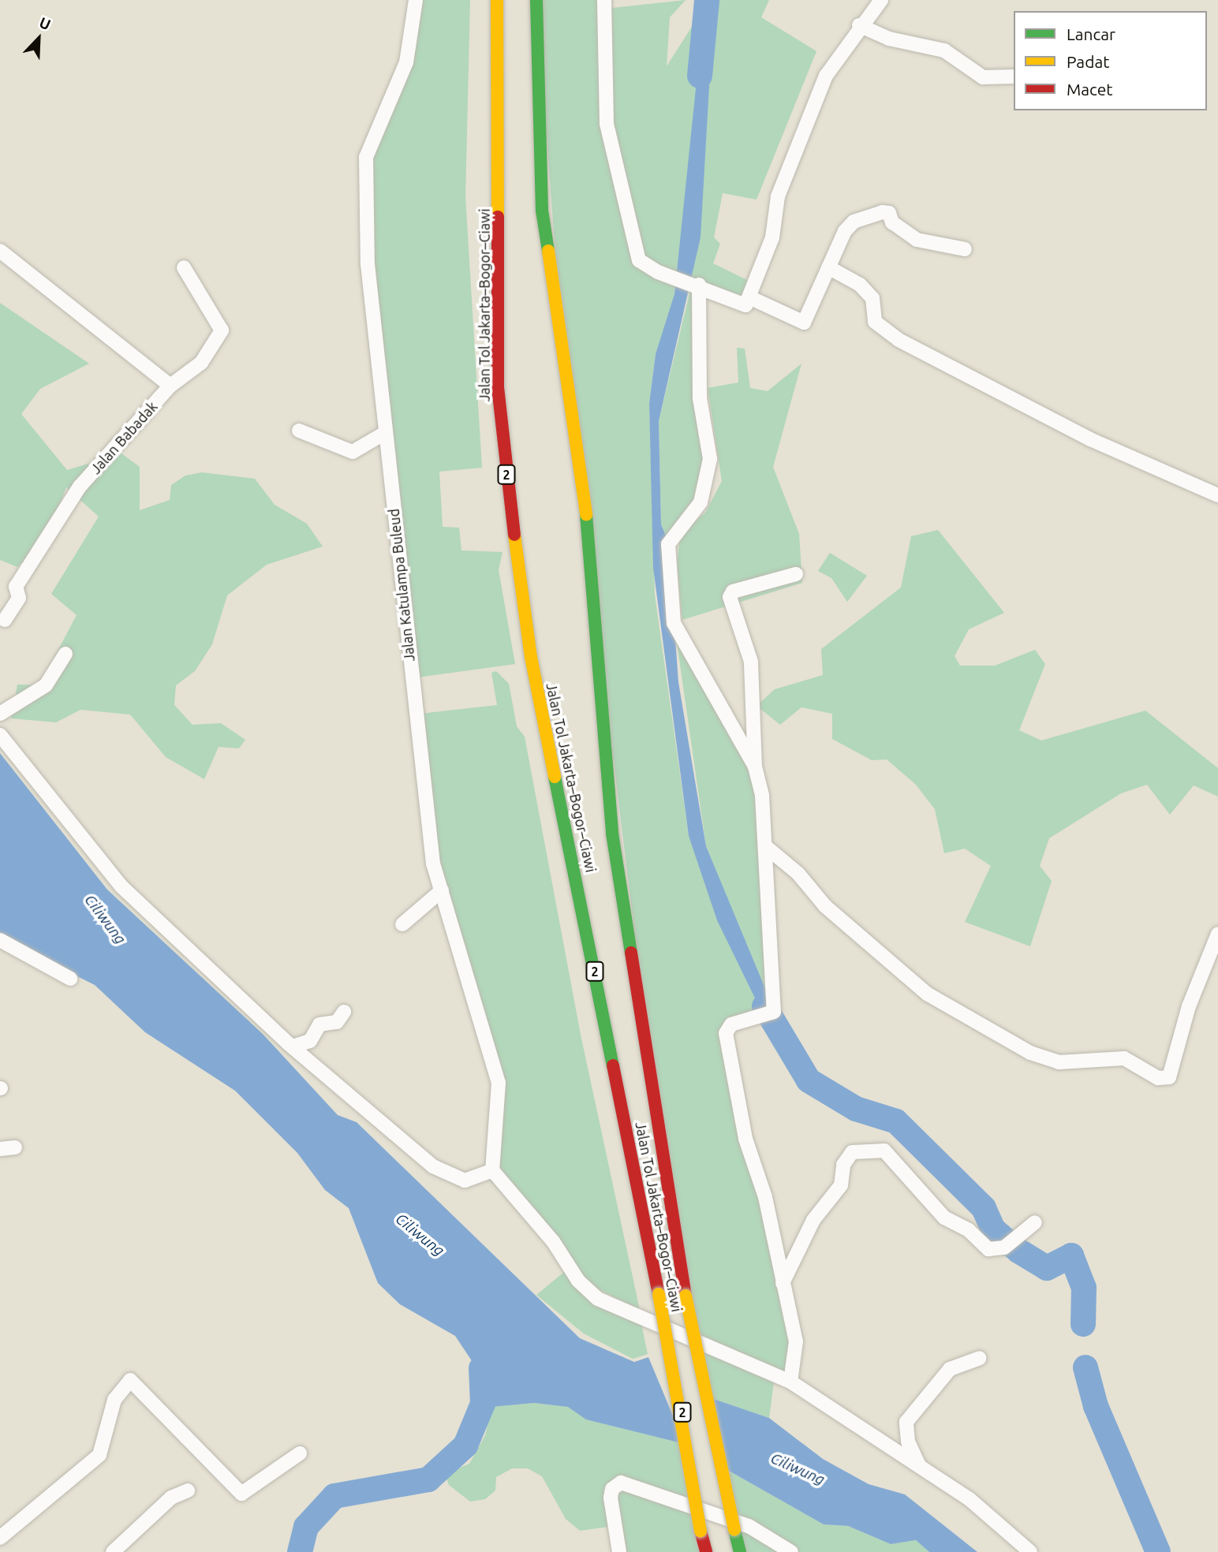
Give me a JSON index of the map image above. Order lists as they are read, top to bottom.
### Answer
{
  "streets": {
    "highway": ["Jalan Tol Jakarta–Bogor–Ciawi", "2"],
    "street": ["Jalan Babadak", "Jalan Katulampa Buleud"]
  },
  "water": ["Ciliwung"],
  "legend": ["Lancar", "Padat", "Macet"],
  "north": "top right"
}
